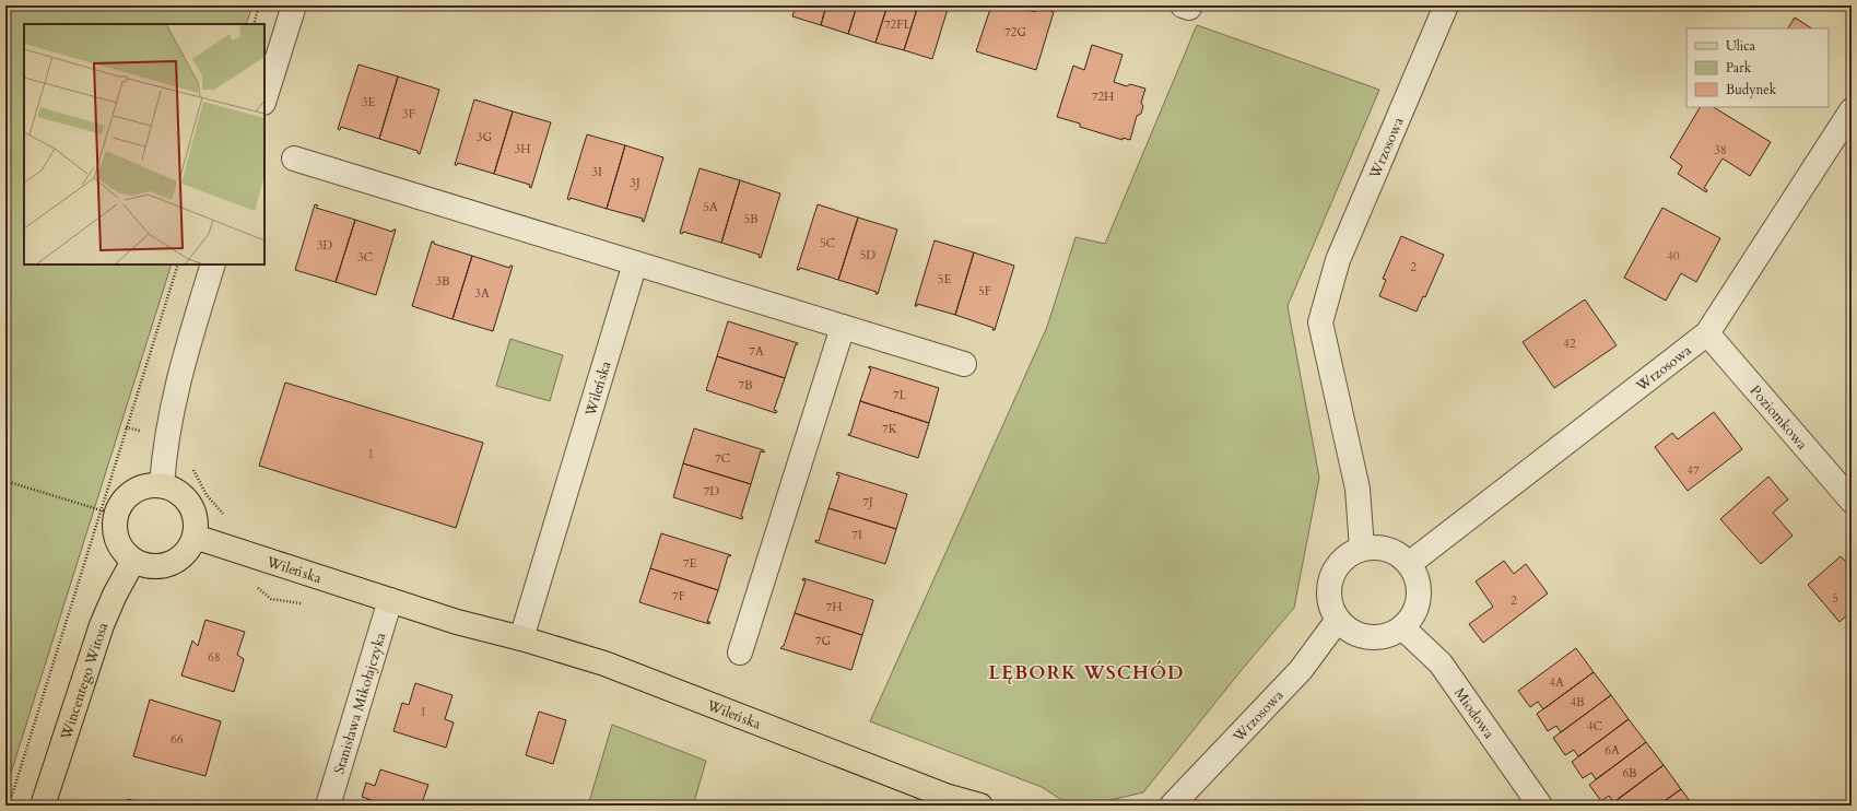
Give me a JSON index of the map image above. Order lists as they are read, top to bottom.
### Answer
{
  "streets": {
    "main road": ["Wileńska", "Wincentego Witosa"],
    "street": [
      "Wrzosowa",
      "Poziomkowa",
      "Stanisława Mikołajczyka",
      "Miodowa"
    ]
  },
  "crossings": [
    ["Wrzosowa", "Poziomkowa"],
    ["Wrzosowa", "Miodowa"],
    ["Wileńska", "Wincentego Witosa"],
    ["Wileńska", "Stanisława Mikołajczyka"]
  ],
  "districts": ["LĘBORK WSCHÓD"],
  "house_numbers": [
    "72FL",
    "72G",
    "72H",
    "3E",
    "3F",
    "3G",
    "3H",
    "38",
    "3I",
    "3J",
    "5A",
    "5B",
    "5C",
    "3D",
    "5D",
    "40",
    "3C",
    "2",
    "5E",
    "3B",
    "5F",
    "3A",
    "42",
    "7A",
    "7B",
    "7L",
    "7K",
    "1",
    "7C",
    "47",
    "7D",
    "7J",
    "7I",
    "7E",
    "7F",
    "5",
    "2",
    "7H",
    "7G",
    "68",
    "4A",
    "4B",
    "1",
    "4C",
    "66",
    "6A",
    "6B"
  ],
  "legend": ["Ulica", "Park", "Budynek"]
}
